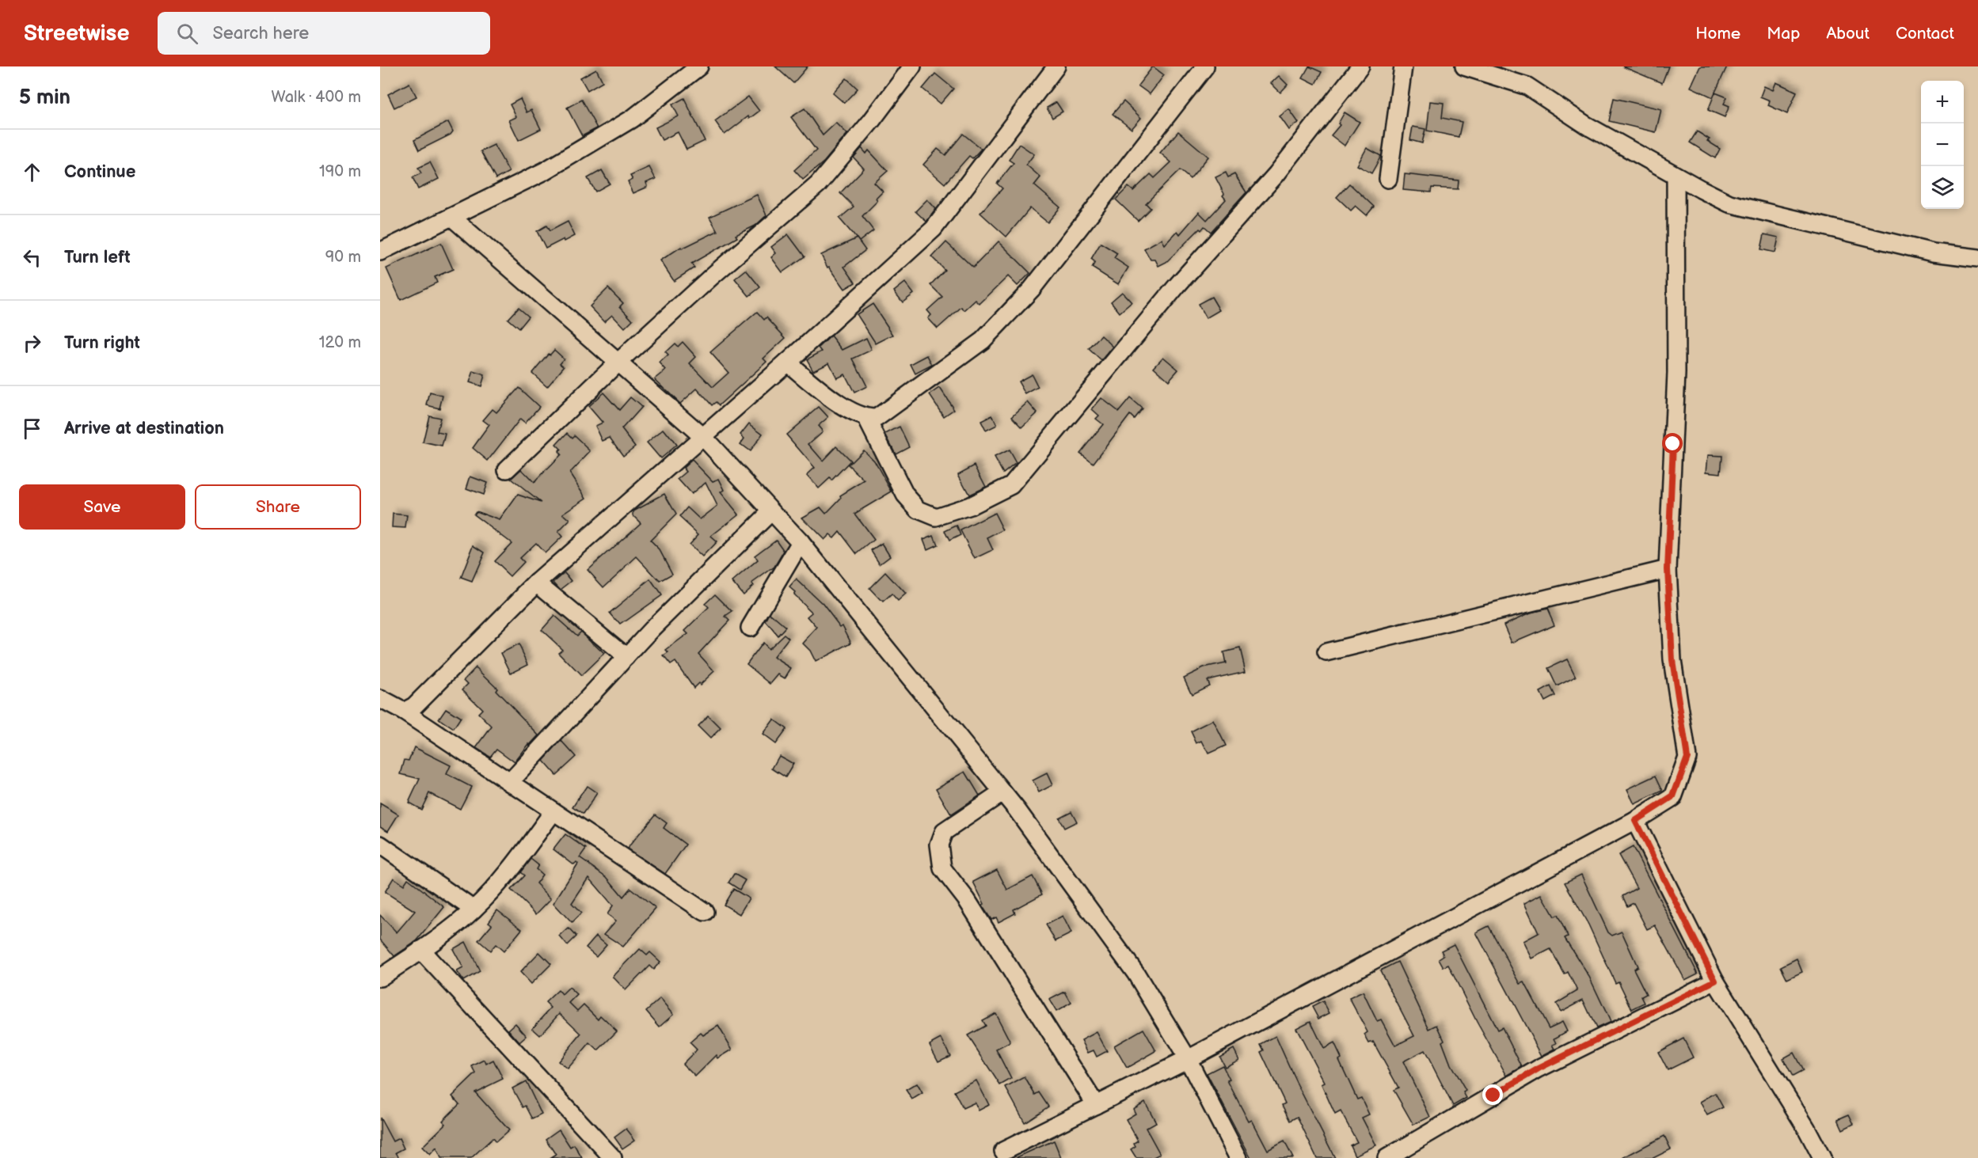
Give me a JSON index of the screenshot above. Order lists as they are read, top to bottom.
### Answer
{
  "page": {
    "header": "Streetwise",
    "search": "Search here",
    "nav": [
      "Home",
      "Map",
      "About",
      "Contact"
    ],
    "heading": ["5 min", "Walk · 400 m"],
    "map_buttons": ["+", "−"],
    "list": [
      ["Continue", "190 m"],
      ["Turn left", "90 m"],
      ["Turn right", "120 m"],
      "Arrive at destination"
    ],
    "buttons": ["Save", "Share"]
  }
}
